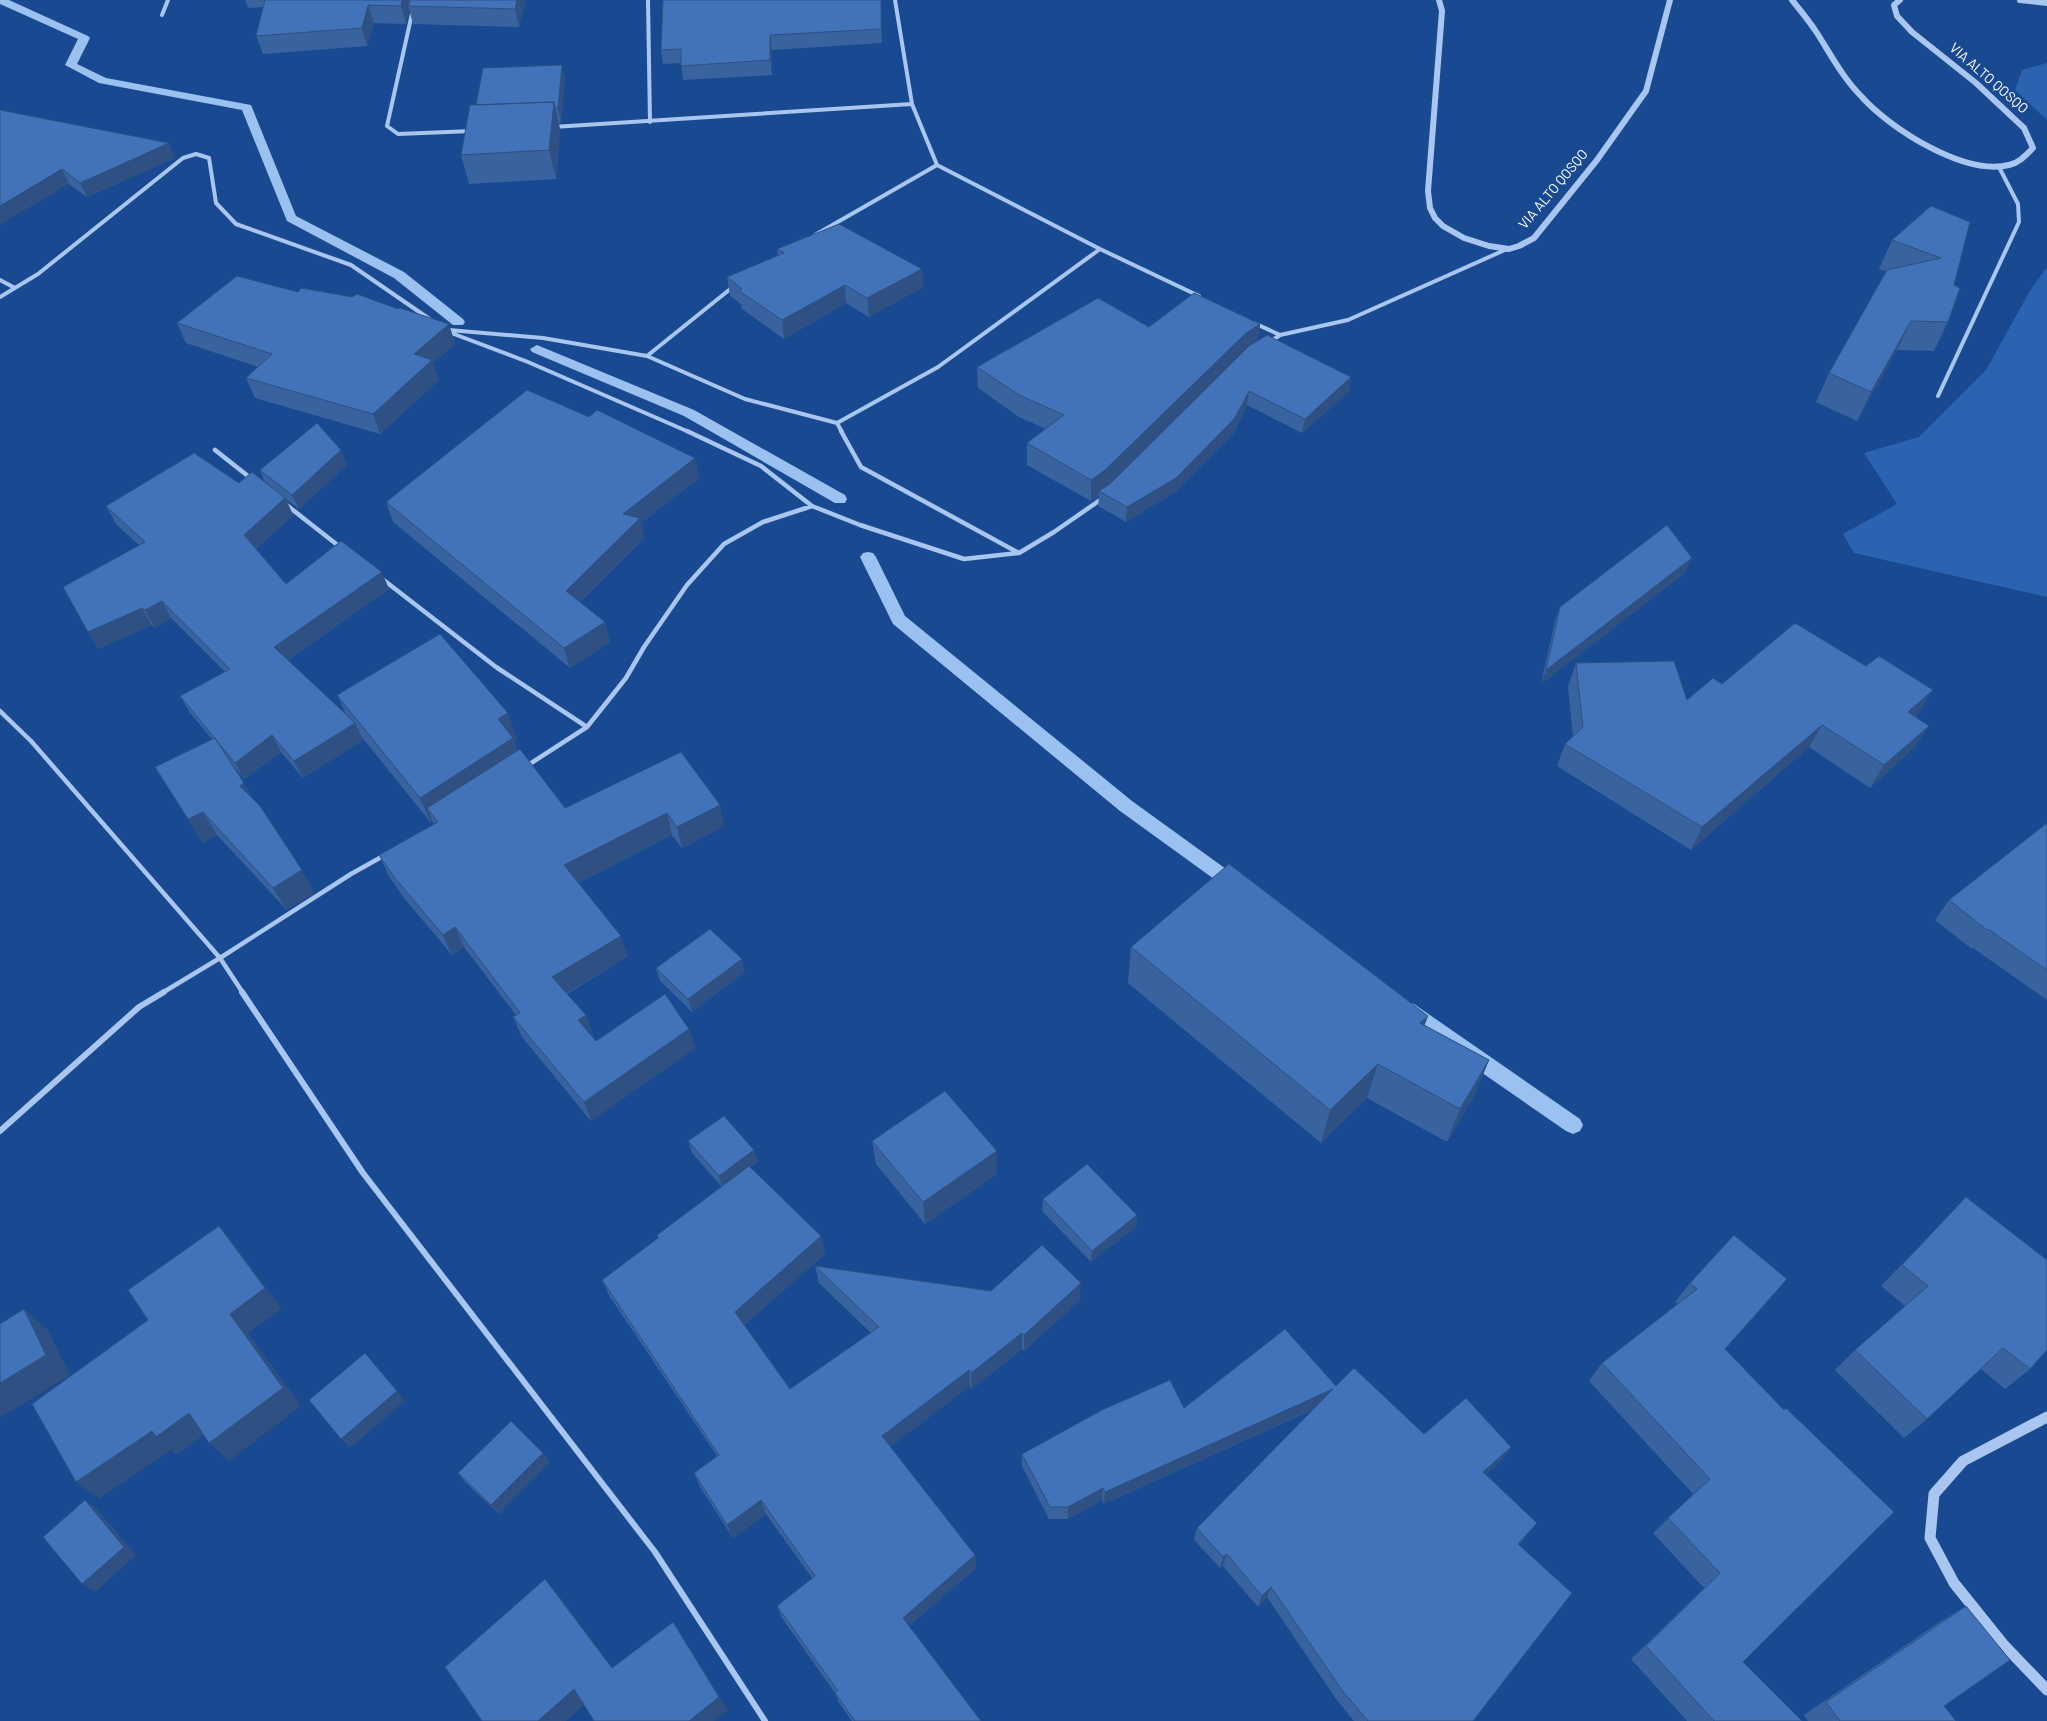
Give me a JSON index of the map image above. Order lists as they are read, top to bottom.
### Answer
{
  "streets": {
    "street": ["VIA ALTO QOSQO"]
  }
}
